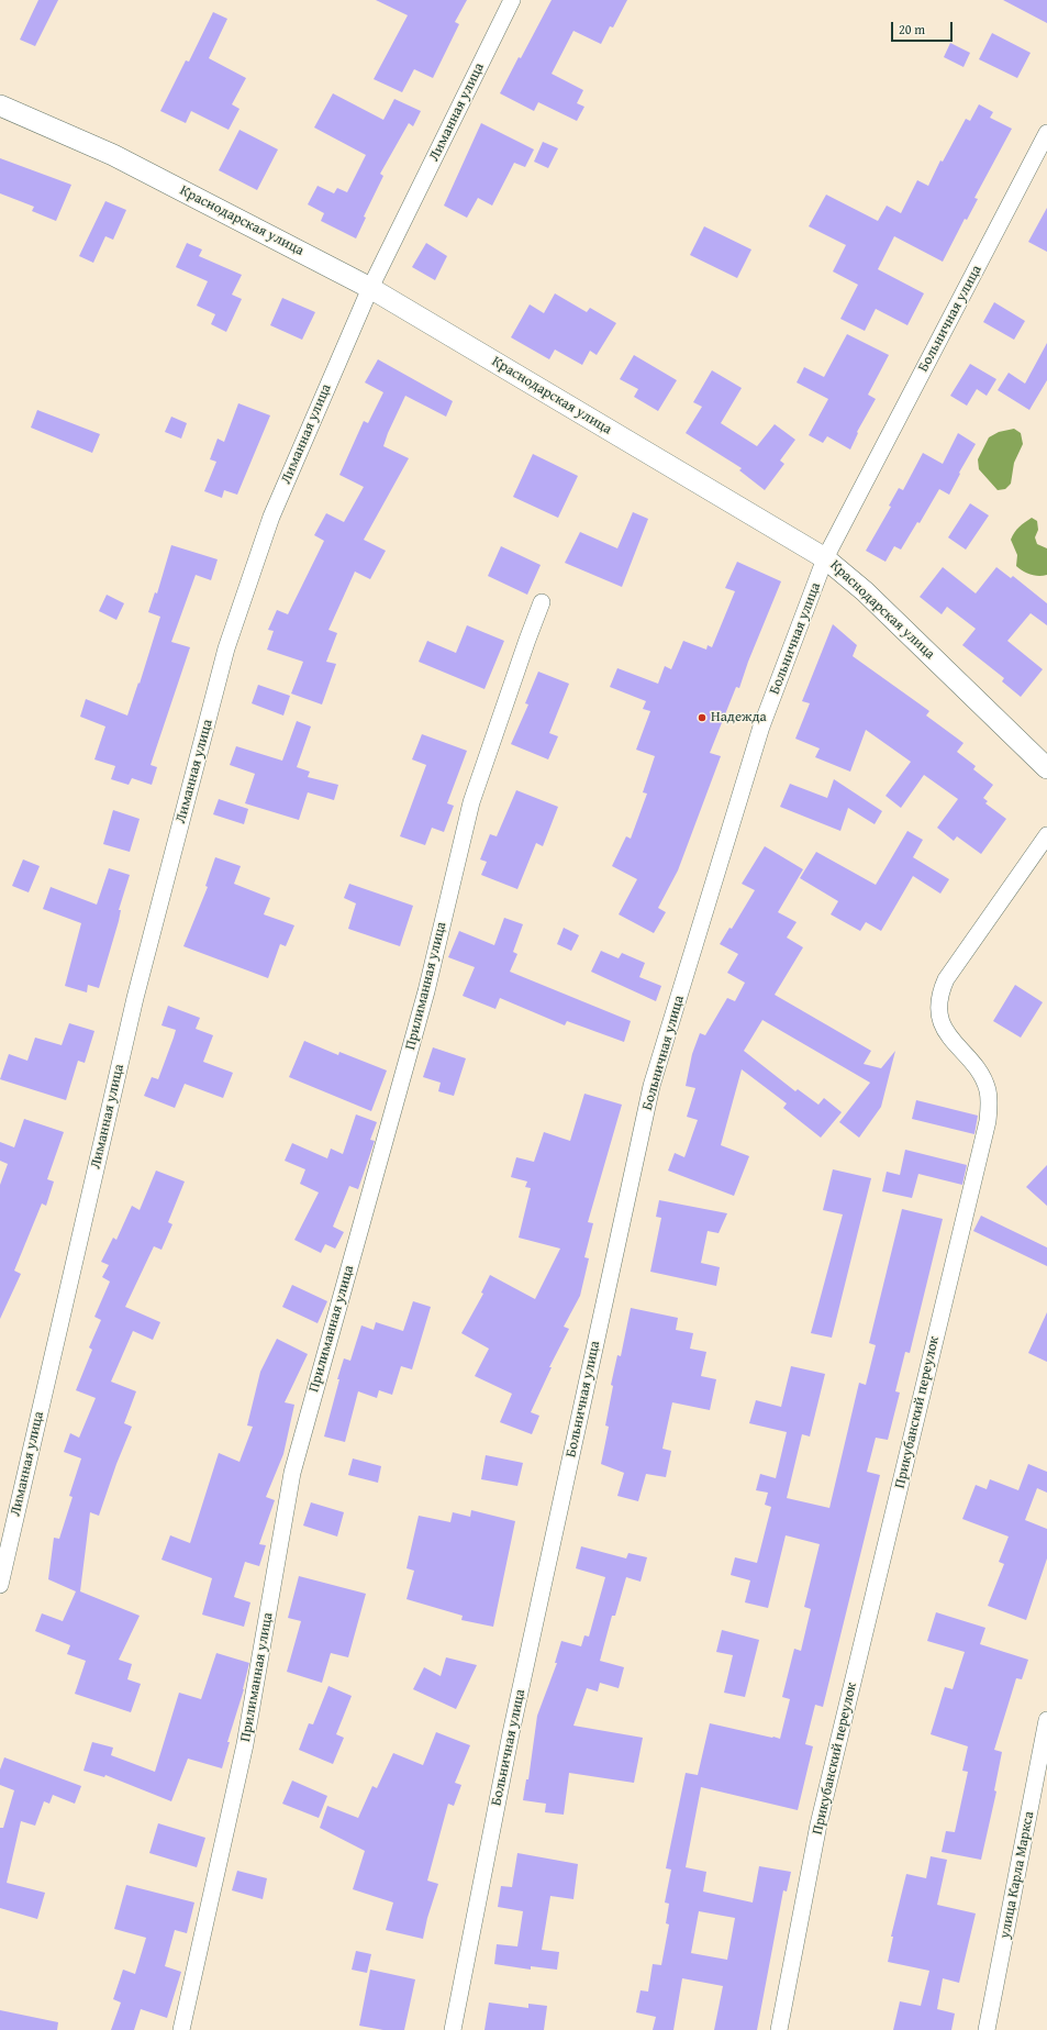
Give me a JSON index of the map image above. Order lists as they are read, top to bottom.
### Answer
{
  "streets": {
    "street": [
      "Лиманная улица",
      "Краснодарская улица",
      "Больничная улица",
      "Прилиманная улица",
      "Прикубанский переулок",
      "улица Карла Маркса"
    ]
  },
  "crossings": [
    ["Лиманная улица", "Краснодарская улица"],
    ["Краснодарская улица", "Больничная улица"]
  ],
  "places": ["Надежда"],
  "scale_bar": "20 m"
}
